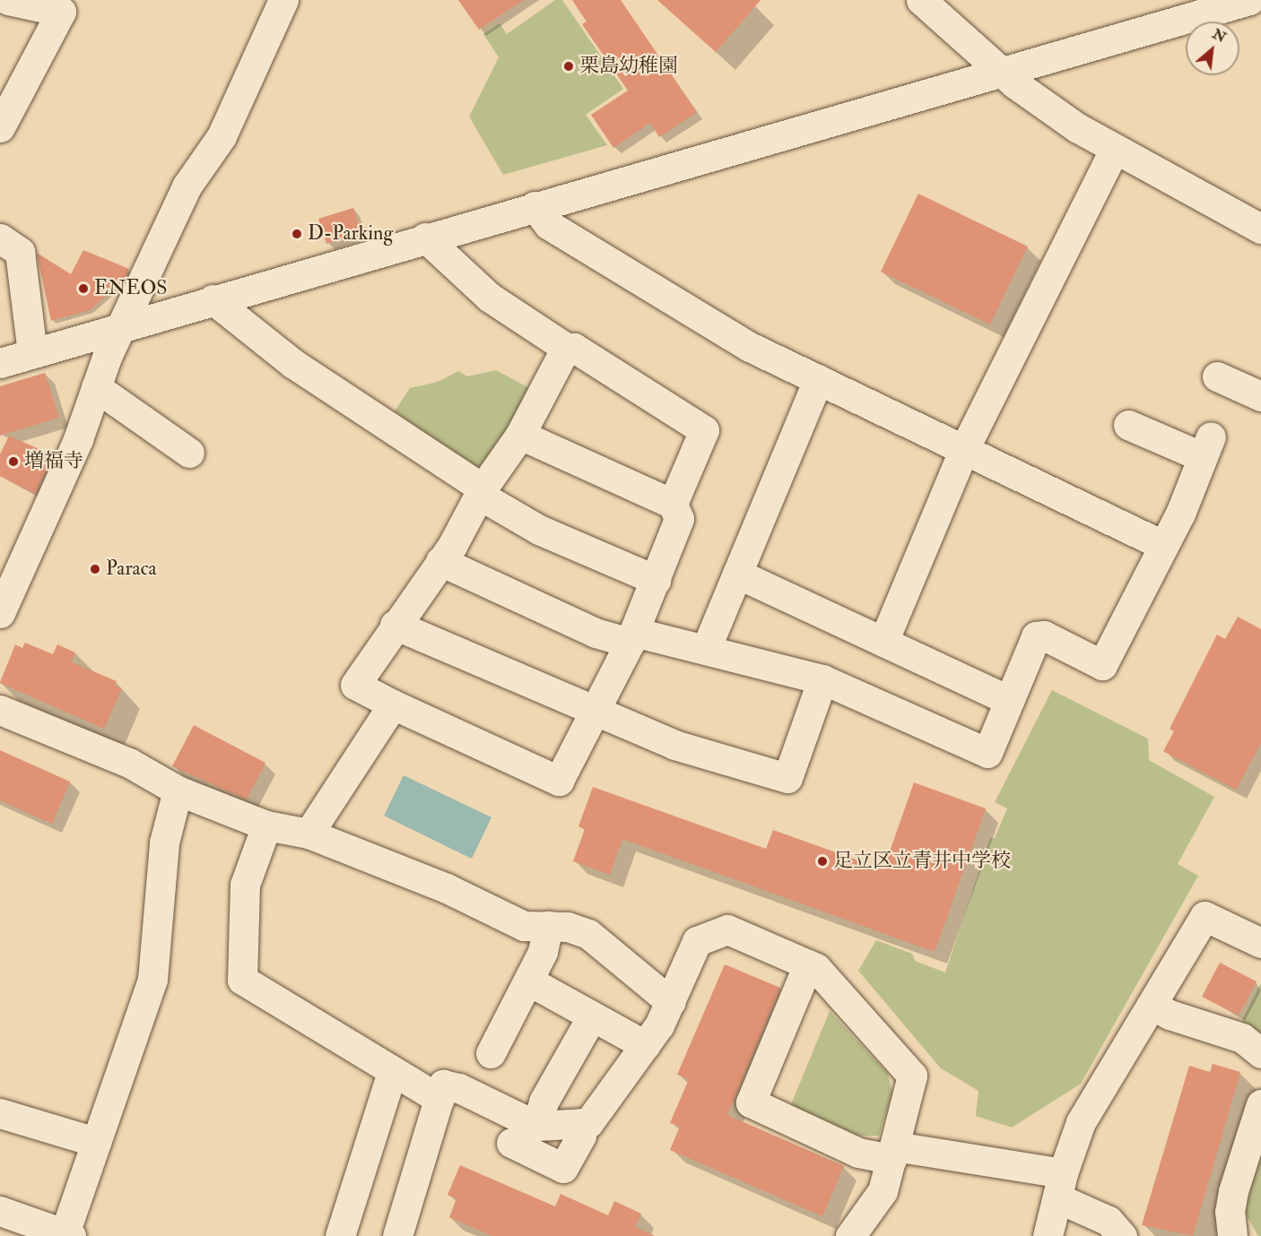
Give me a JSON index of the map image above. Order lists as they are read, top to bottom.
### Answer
{
  "places": [
    "栗島幼稚園",
    "D-Parking",
    "ENEOS",
    "増福寺",
    "Paraca",
    "足立区立青井中学校"
  ],
  "north": "top right"
}
